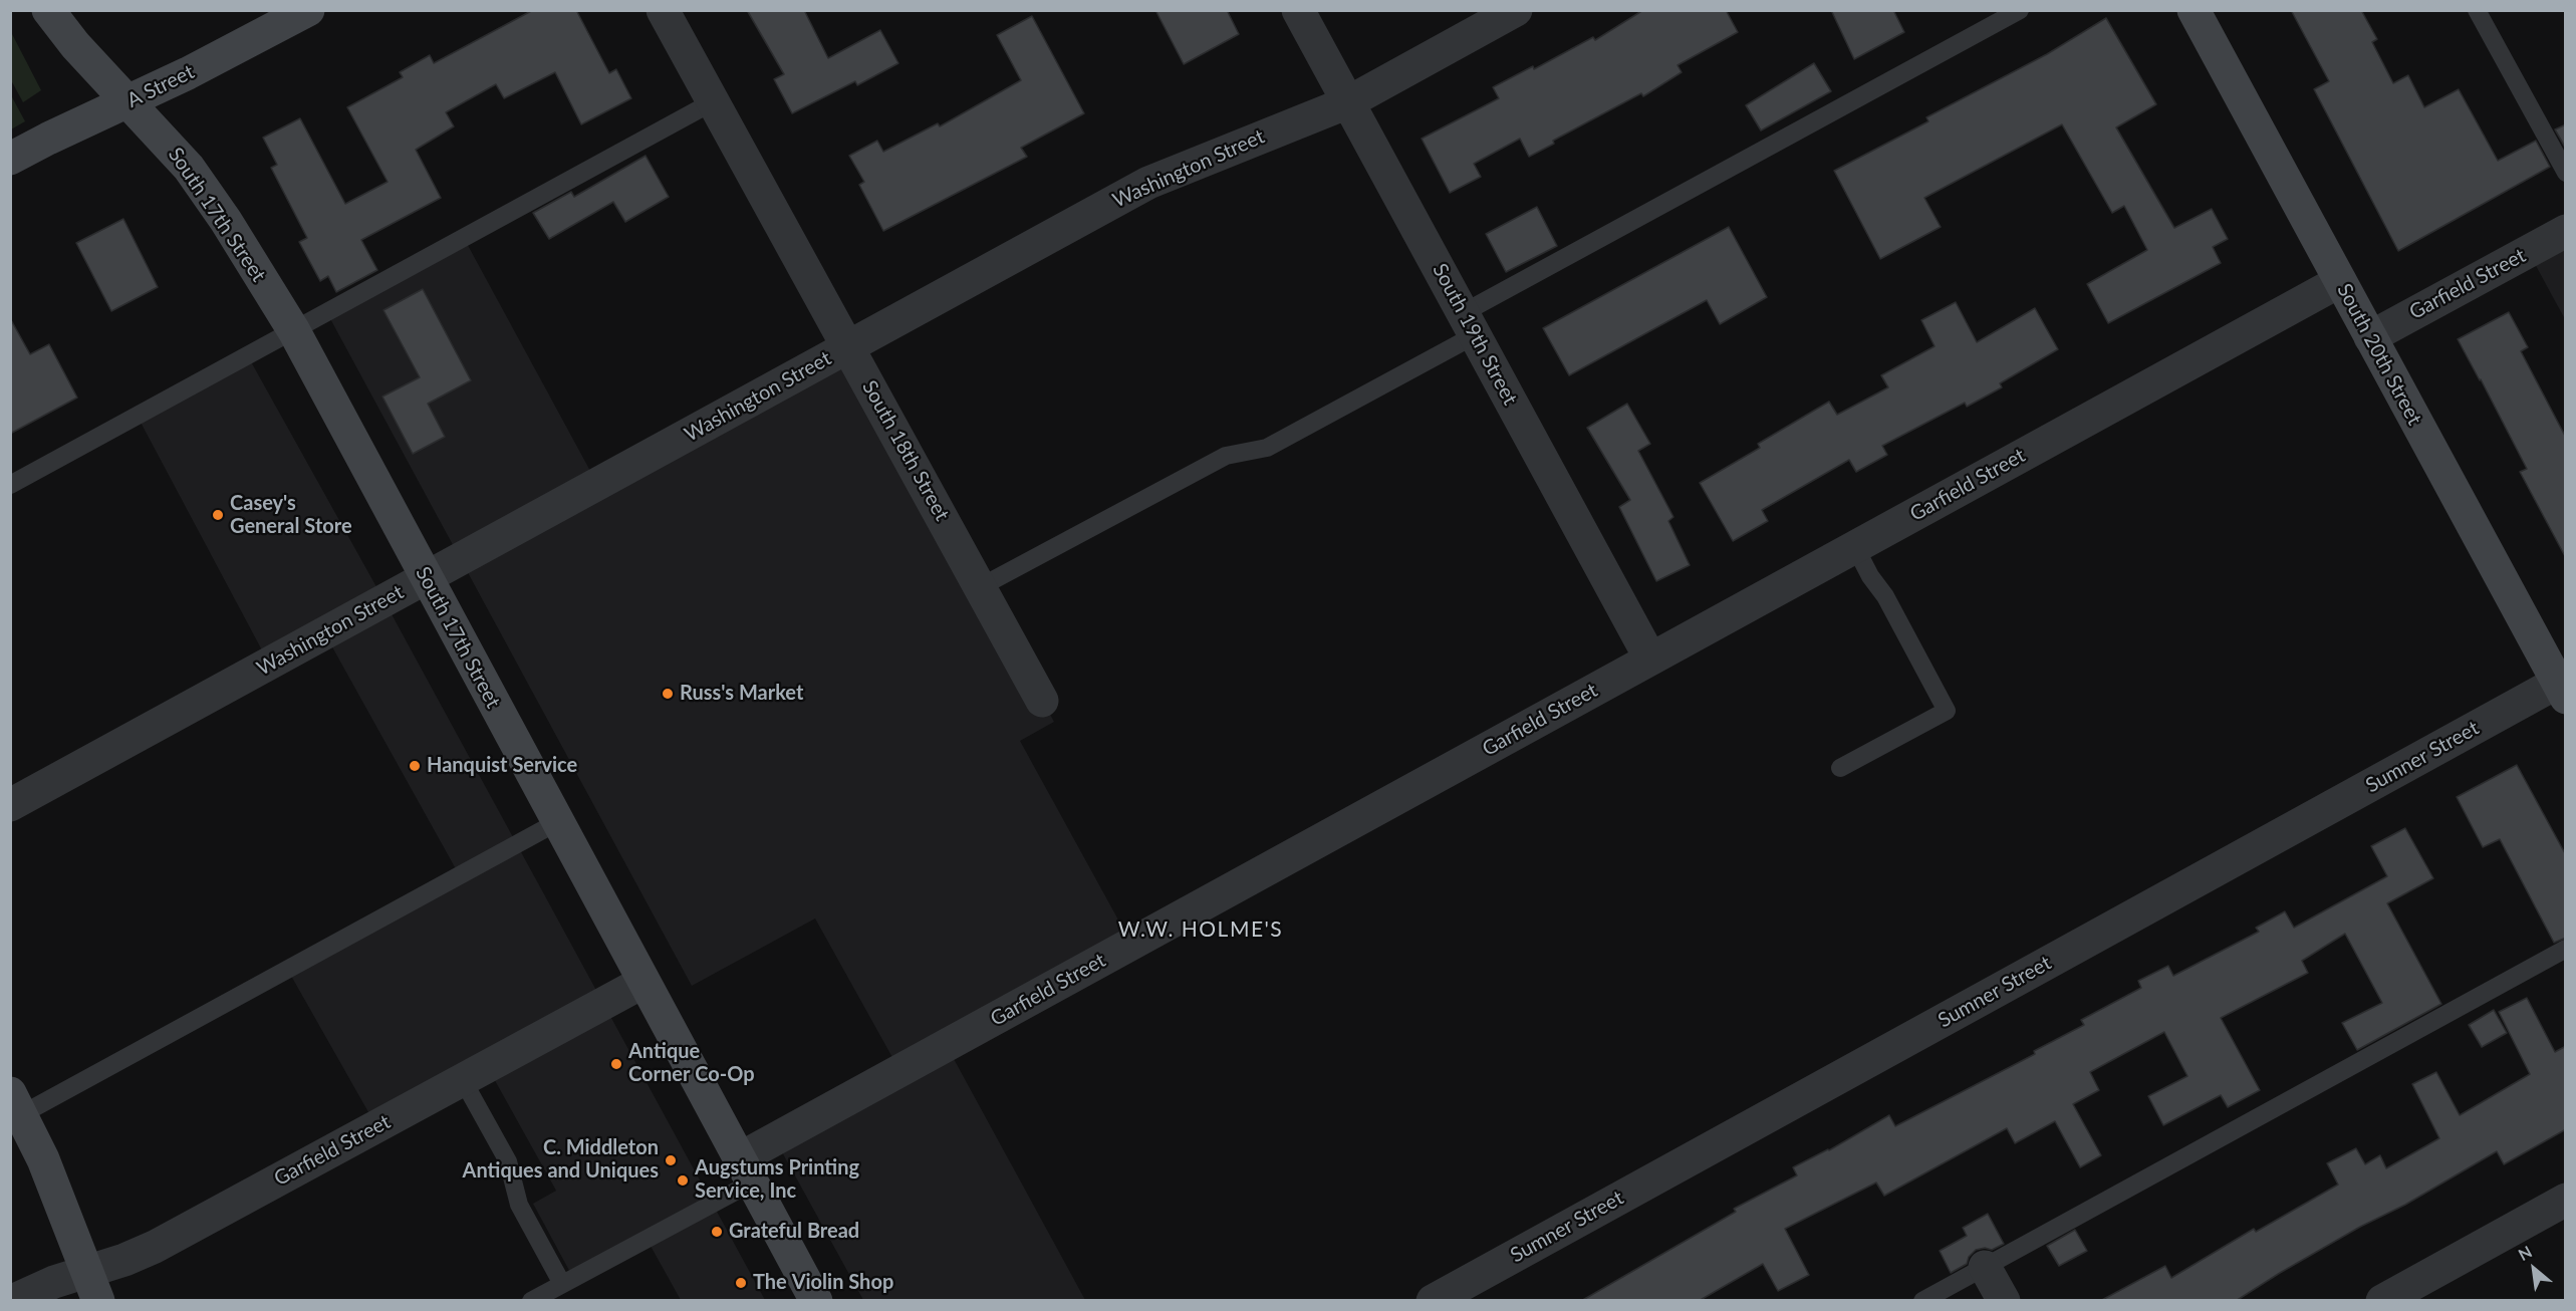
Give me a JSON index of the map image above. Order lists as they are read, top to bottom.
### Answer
{
  "streets": {
    "main road": ["A Street", "South 17th Street", "South 20th Street"],
    "street": [
      "Washington Street",
      "Garfield Street",
      "South 19th Street",
      "South 18th Street",
      "Sumner Street"
    ]
  },
  "crossings": [
    ["A Street", "South 17th Street"],
    ["Washington Street", "South 17th Street"],
    ["Washington Street", "South 19th Street"],
    ["Washington Street", "South 18th Street"],
    ["South 17th Street", "Garfield Street"],
    ["Garfield Street", "South 19th Street"],
    ["Garfield Street", "South 20th Street"],
    ["South 20th Street", "Sumner Street"]
  ],
  "districts": ["W.W. HOLME'S"],
  "places": [
    "Casey's General Store",
    "Russ's Market",
    "Hanquist Service",
    "Antique Corner Co-Op",
    "C. Middleton Antiques and Uniques",
    "Augstums Printing Service, Inc",
    "Grateful Bread",
    "The Violin Shop"
  ],
  "north": "top left"
}
